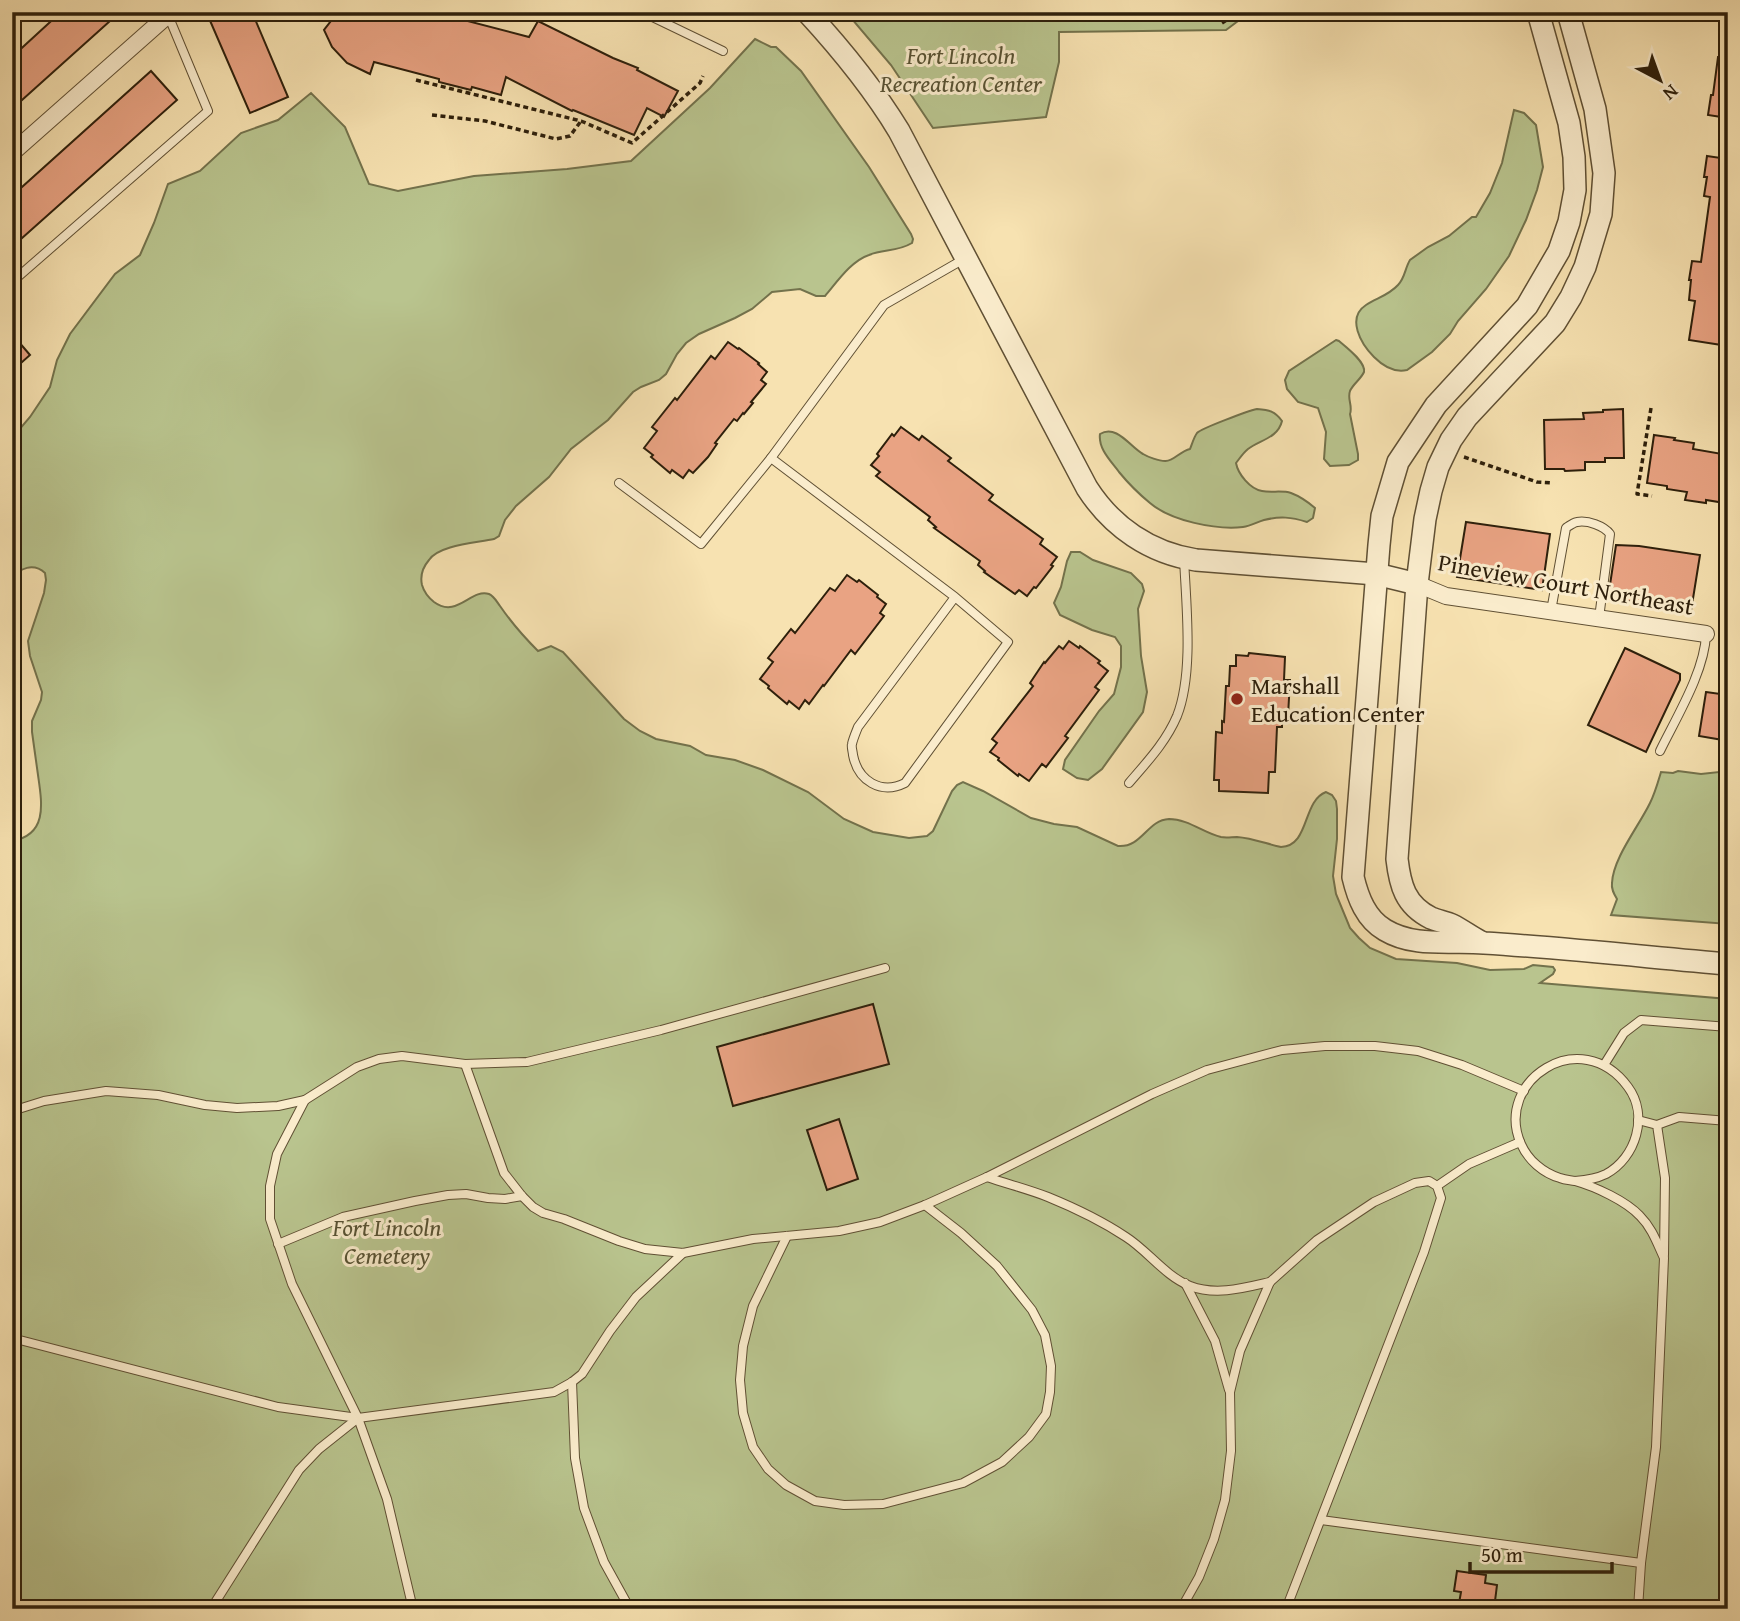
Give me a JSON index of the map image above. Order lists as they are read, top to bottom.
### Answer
{
  "streets": {
    "street": ["Pineview Court Northeast"]
  },
  "parks": ["Fort Lincoln Recreation Center", "Fort Lincoln Cemetery"],
  "places": ["Marshall Education Center"],
  "scale_bar": "50 m",
  "north": "bottom right"
}
